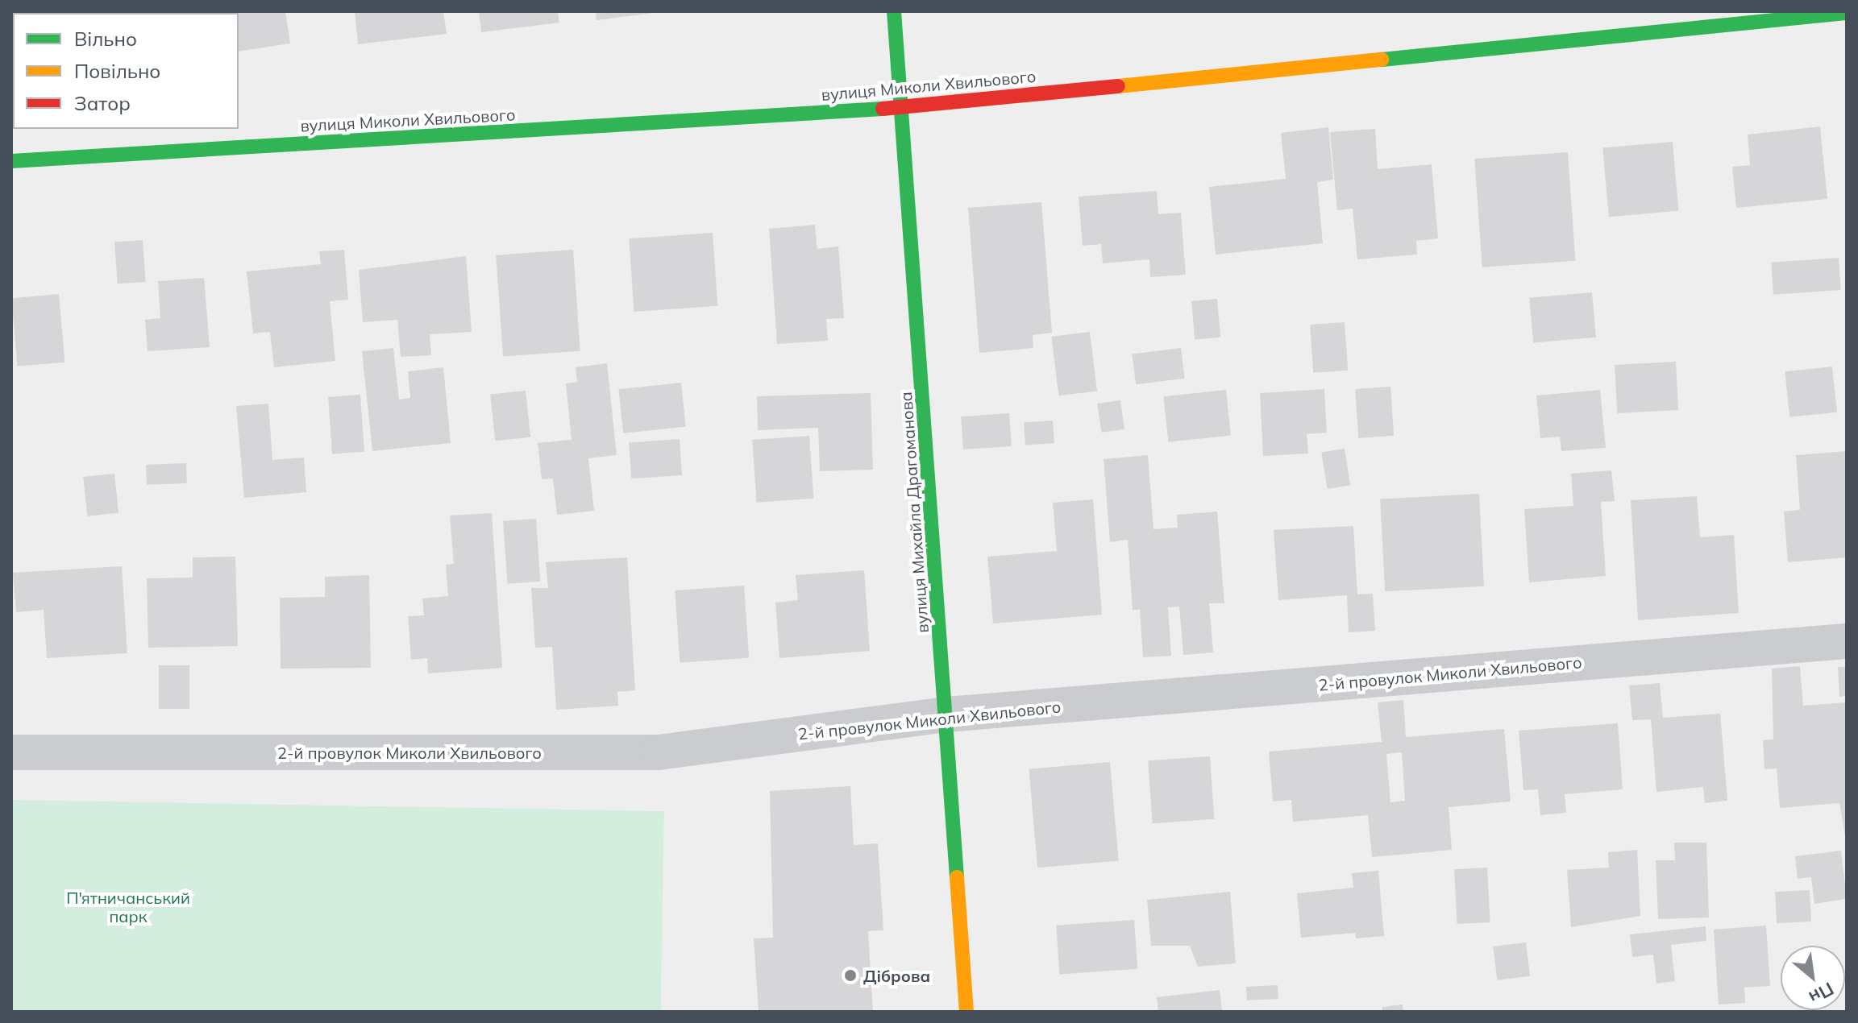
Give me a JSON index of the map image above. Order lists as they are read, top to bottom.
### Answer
{
  "streets": {
    "street": ["вулиця Миколи Хвильового", "вулиця Михайла Драгоманова", "2-й провулок Миколи Хвильового"]
  },
  "crossings": [
    ["вулиця Миколи Хвильового", "вулиця Михайла Драгоманова"],
    ["вулиця Михайла Драгоманова", "2-й провулок Миколи Хвильового"]
  ],
  "parks": ["П'ятничанський парк"],
  "places": ["Діброва"],
  "legend": ["Вільно", "Повільно", "Затор"],
  "north": "bottom right"
}
